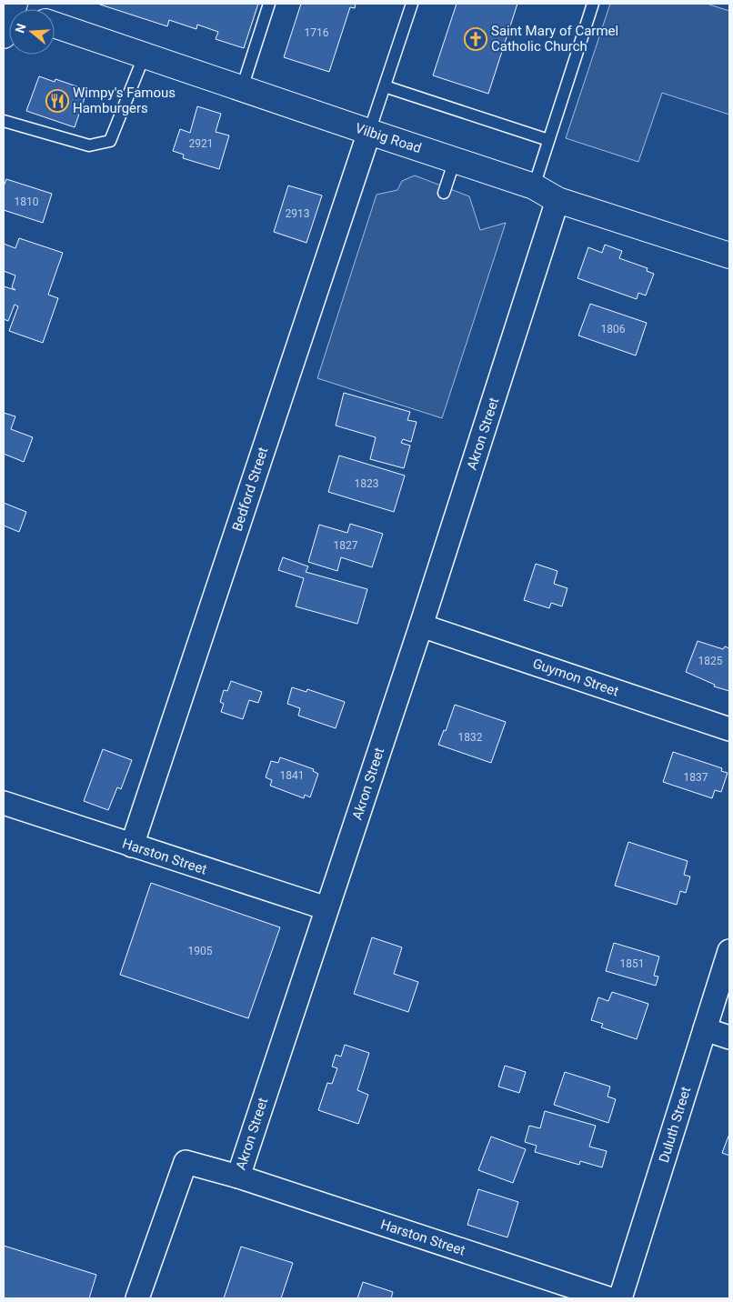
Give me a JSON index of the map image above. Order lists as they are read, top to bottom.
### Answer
{
  "streets": {
    "street": [
      "Vilbig Road",
      "Akron Street",
      "Bedford Street",
      "Guymon Street",
      "Harston Street",
      "Duluth Street"
    ]
  },
  "crossings": [
    ["Vilbig Road", "Akron Street"],
    ["Vilbig Road", "Bedford Street"],
    ["Akron Street", "Guymon Street"],
    ["Akron Street", "Harston Street"],
    ["Bedford Street", "Harston Street"]
  ],
  "places": {
    "church": ["Saint Mary of Carmel Catholic Church"],
    "restaurant": ["Wimpy's Famous Hamburgers"]
  },
  "house_numbers": [
    "1716",
    "2921",
    "1810",
    "2913",
    "1806",
    "1823",
    "1827",
    "1825",
    "1832",
    "1841",
    "1837",
    "1905",
    "1851"
  ],
  "north": "left"
}
